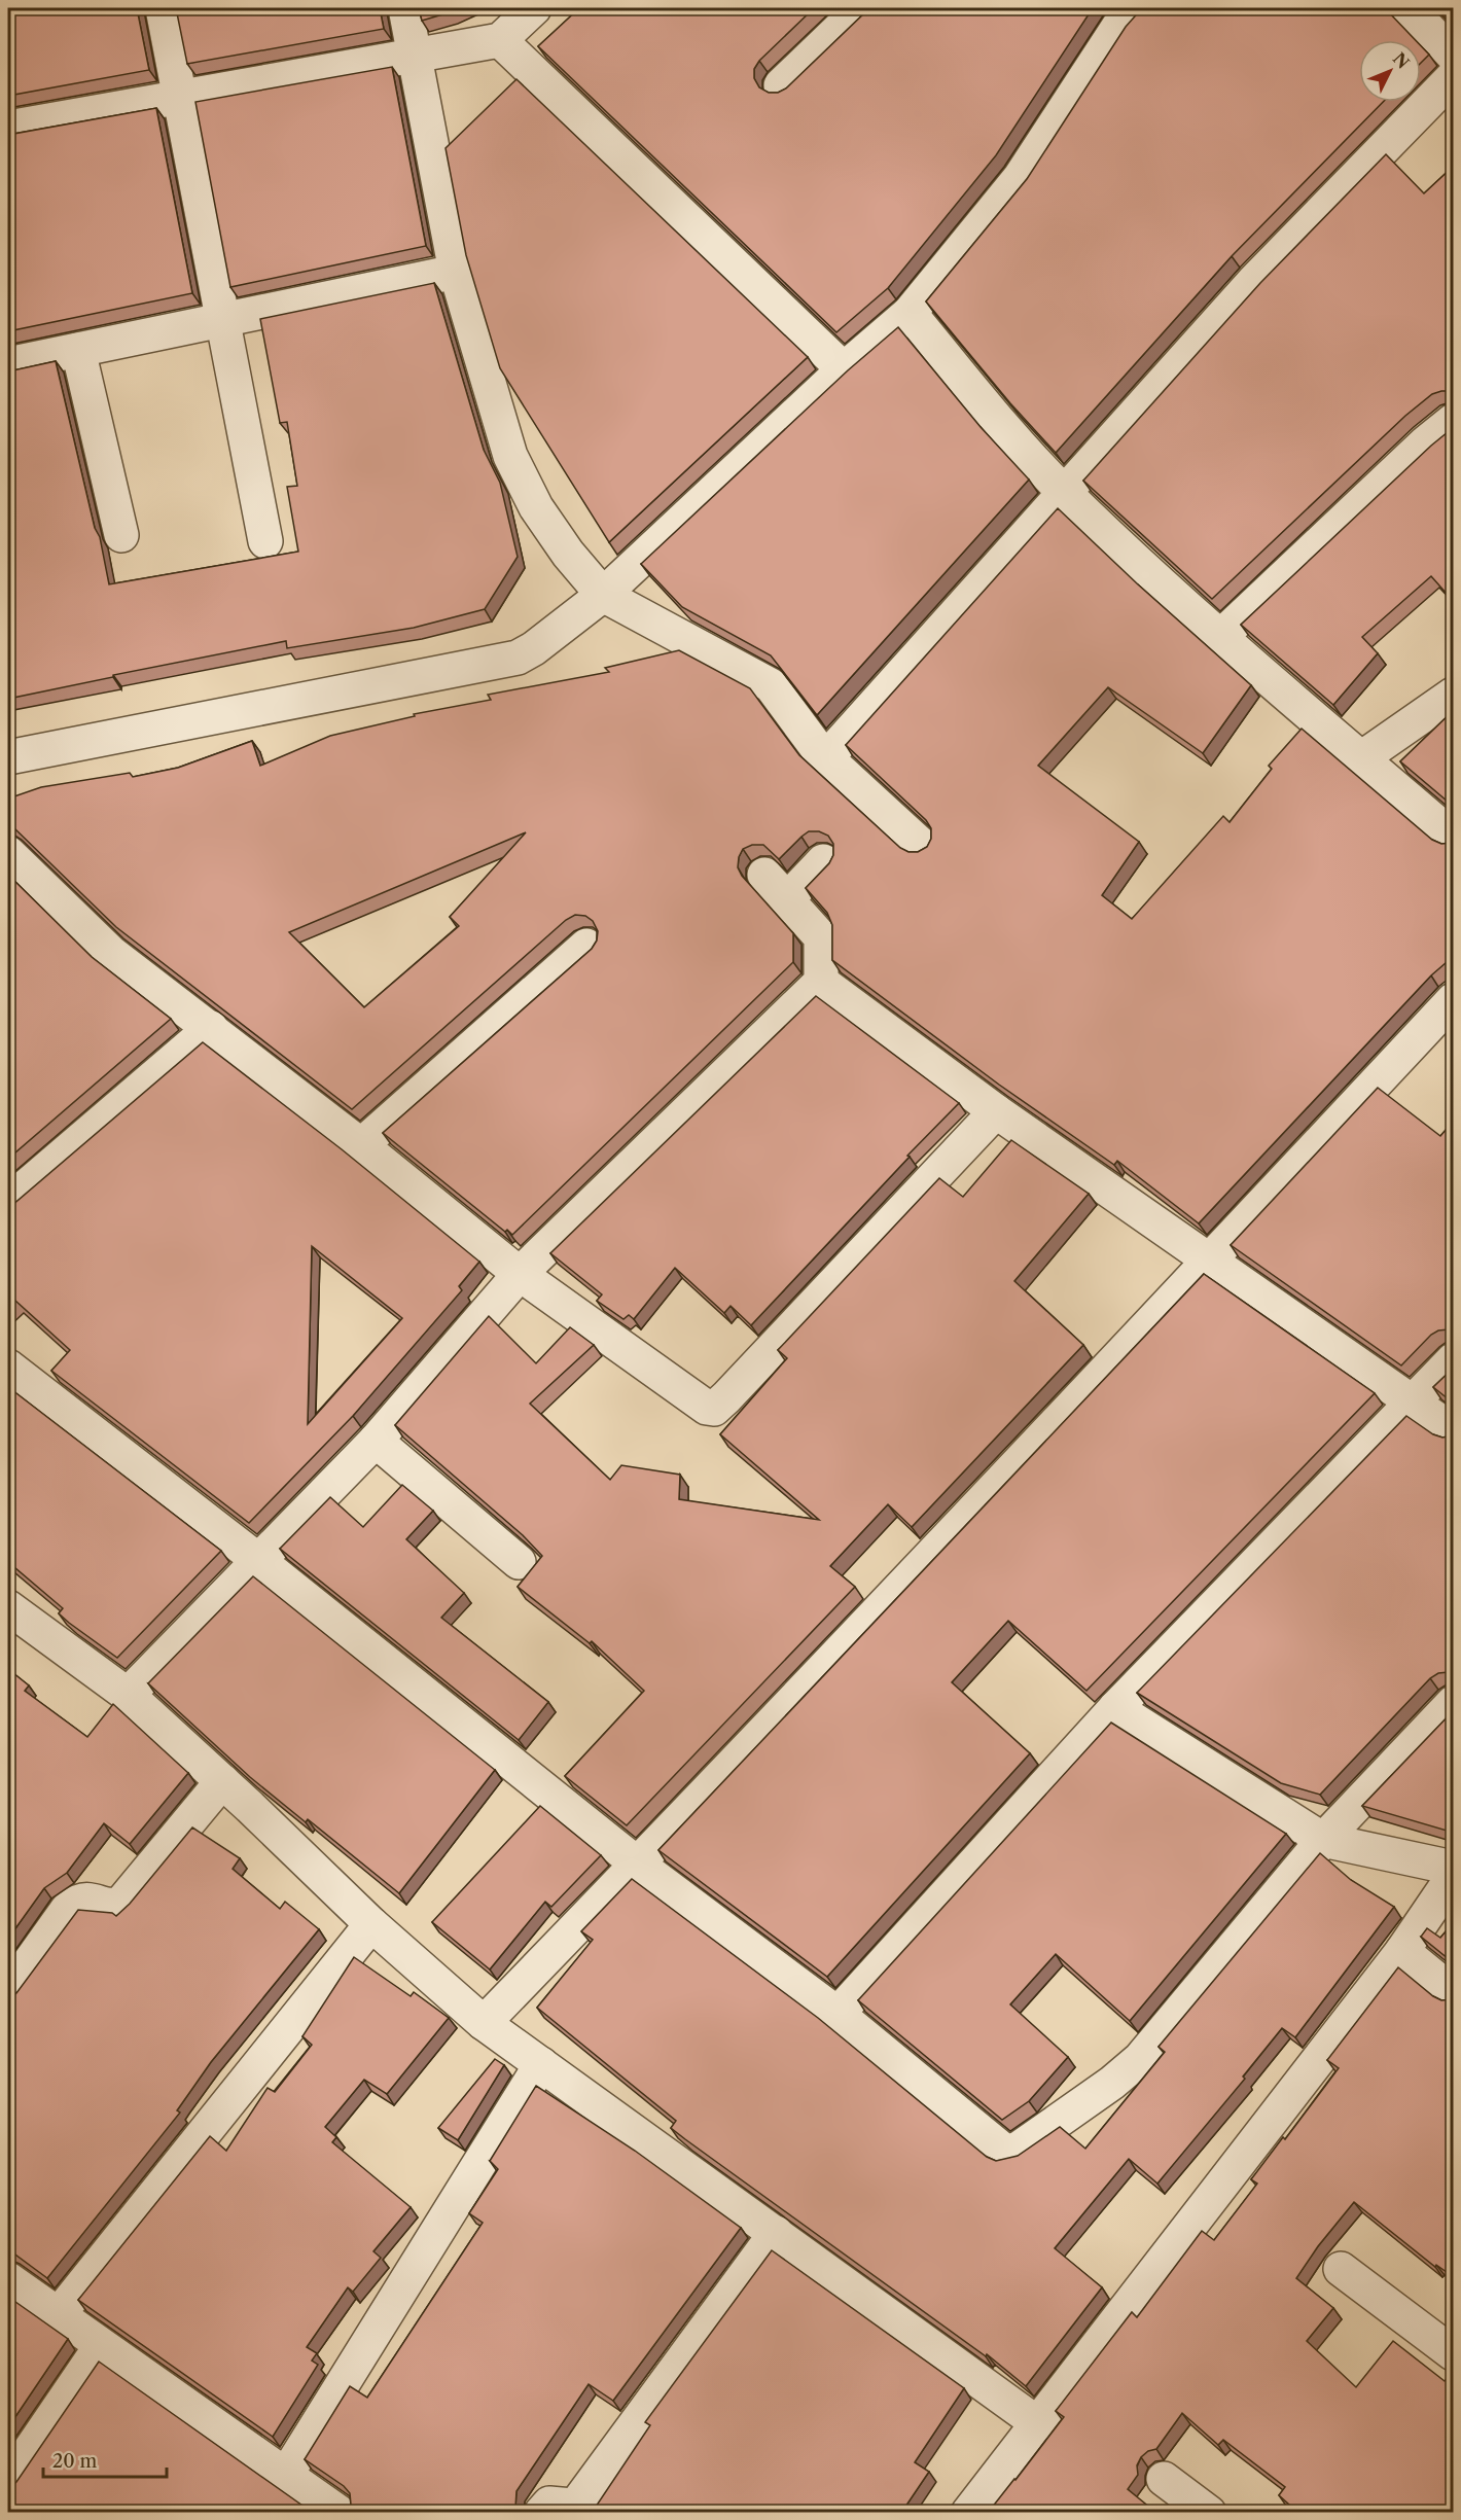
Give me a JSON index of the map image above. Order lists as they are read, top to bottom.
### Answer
{
  "scale_bar": "20 m",
  "north": "top right"
}
